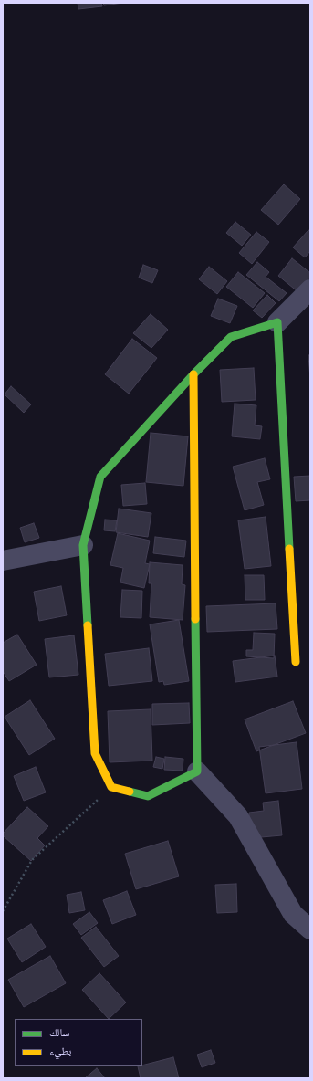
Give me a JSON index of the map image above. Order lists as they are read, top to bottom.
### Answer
{
  "legend": ["سالك", "بطيء"]
}
